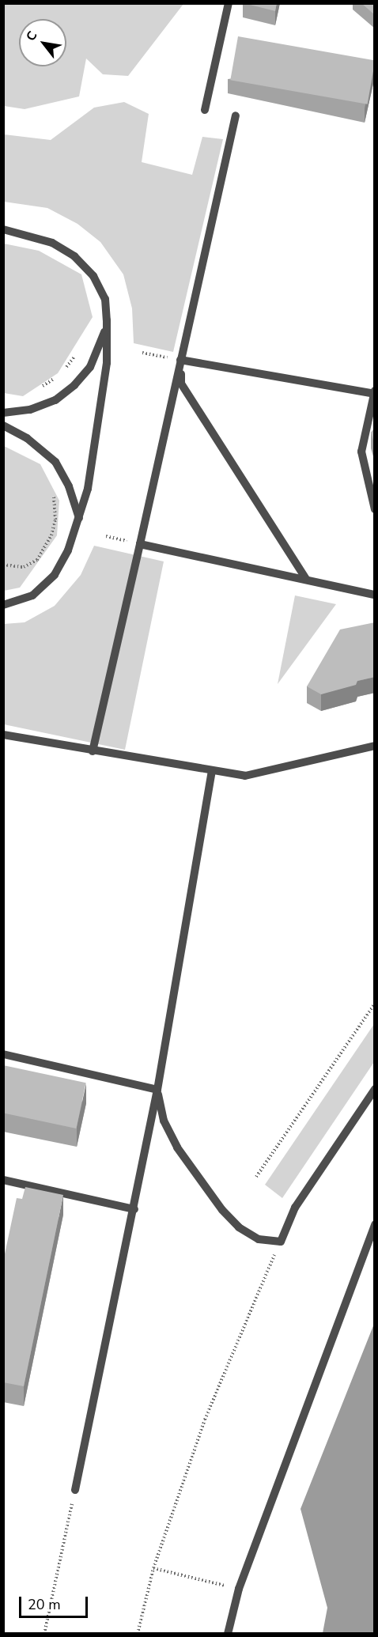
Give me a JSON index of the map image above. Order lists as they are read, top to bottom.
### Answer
{
  "scale_bar": "20 m",
  "north": "top left"
}
